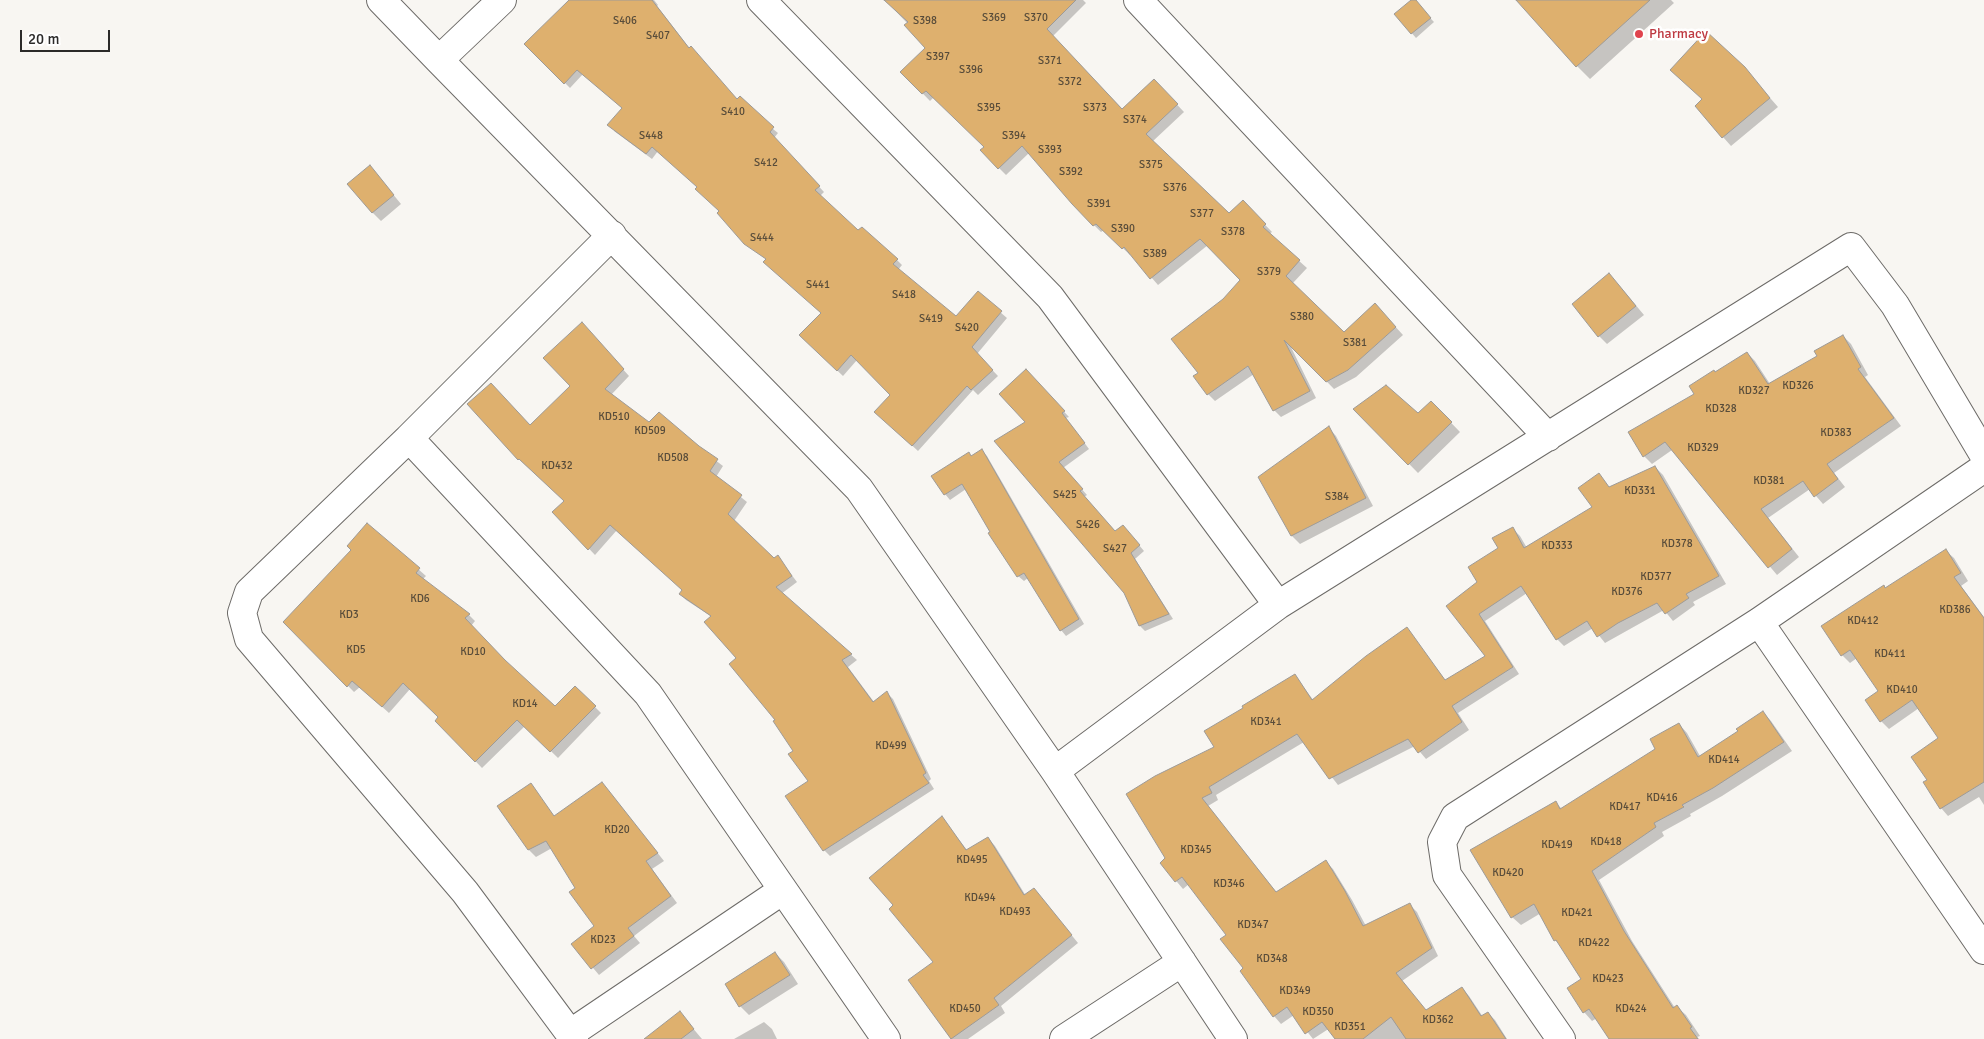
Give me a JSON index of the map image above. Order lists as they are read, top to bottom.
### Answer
{
  "places": ["Pharmacy"],
  "house_numbers": [
    "S369",
    "S370",
    "S406",
    "S398",
    "S407",
    "S397",
    "S371",
    "S396",
    "S372",
    "S395",
    "S373",
    "S410",
    "S374",
    "S448",
    "S394",
    "S393",
    "S412",
    "S375",
    "S392",
    "S376",
    "S391",
    "S377",
    "S390",
    "S378",
    "S444",
    "S389",
    "S379",
    "S441",
    "S418",
    "S380",
    "S419",
    "S420",
    "S381",
    "KD326",
    "KD327",
    "KD328",
    "KD510",
    "KD509",
    "KD383",
    "KD329",
    "KD508",
    "KD432",
    "KD381",
    "KD331",
    "S425",
    "S384",
    "S426",
    "KD378",
    "KD333",
    "S427",
    "KD377",
    "KD376",
    "KD6",
    "KD386",
    "KD3",
    "KD412",
    "KD5",
    "KD10",
    "KD411",
    "KD410",
    "KD14",
    "KD341",
    "KD499",
    "KD414",
    "KD416",
    "KD417",
    "KD20",
    "KD418",
    "KD419",
    "KD345",
    "KD495",
    "KD420",
    "KD346",
    "KD494",
    "KD493",
    "KD421",
    "KD347",
    "KD23",
    "KD422",
    "KD348",
    "KD423",
    "KD349",
    "KD450",
    "KD424",
    "KD350",
    "KD362",
    "KD351"
  ],
  "scale_bar": "20 m"
}
